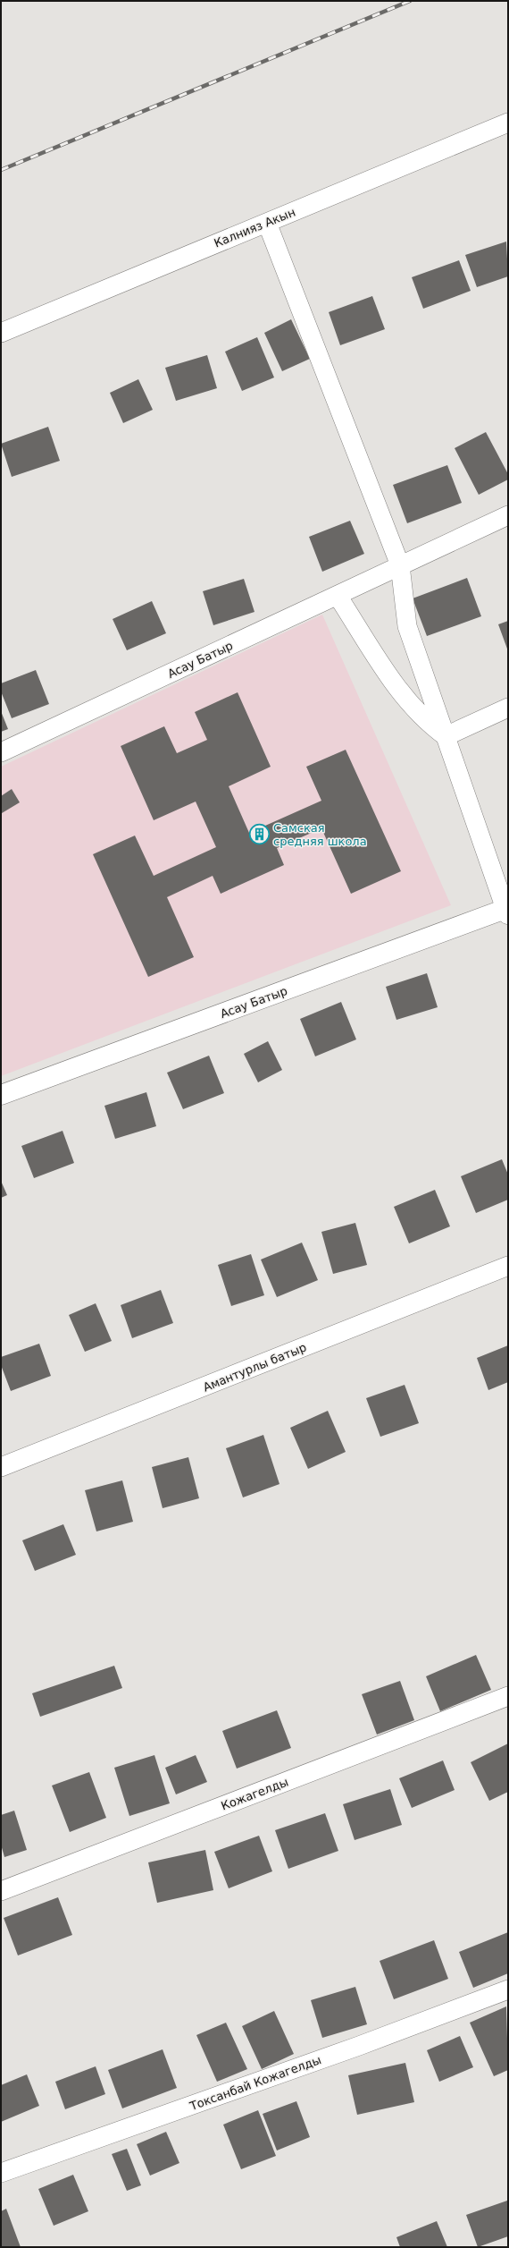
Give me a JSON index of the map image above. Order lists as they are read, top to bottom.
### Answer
{
  "streets": {
    "street": [
      "Калнияз Акын",
      "Асау Батыр",
      "Амантурлы батыр",
      "Кожагелды",
      "Токсанбай Кожагелды"
    ]
  },
  "places": {
    "building": ["Самская средняя школа"]
  }
}
